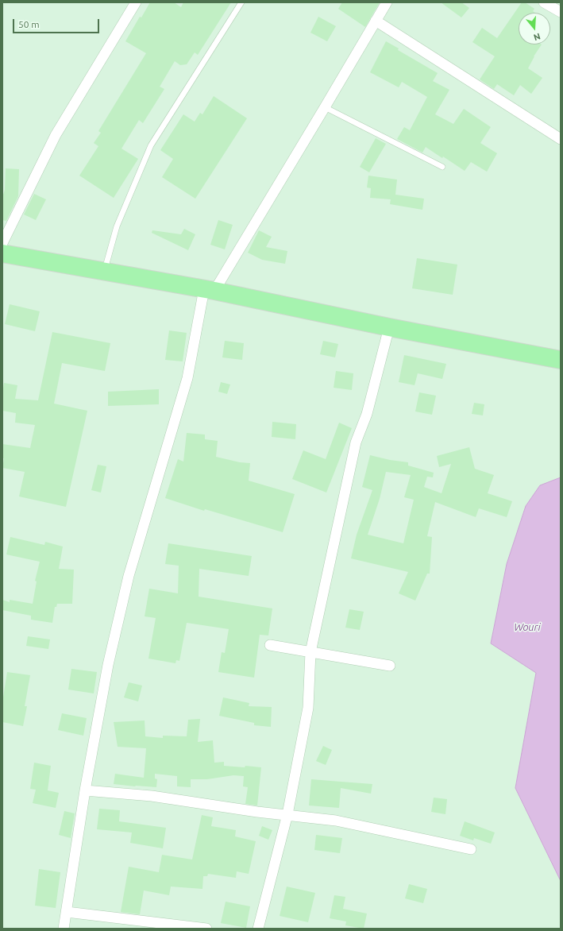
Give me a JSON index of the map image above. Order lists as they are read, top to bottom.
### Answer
{
  "water": ["Wouri"],
  "scale_bar": "50 m",
  "north": "bottom"
}
